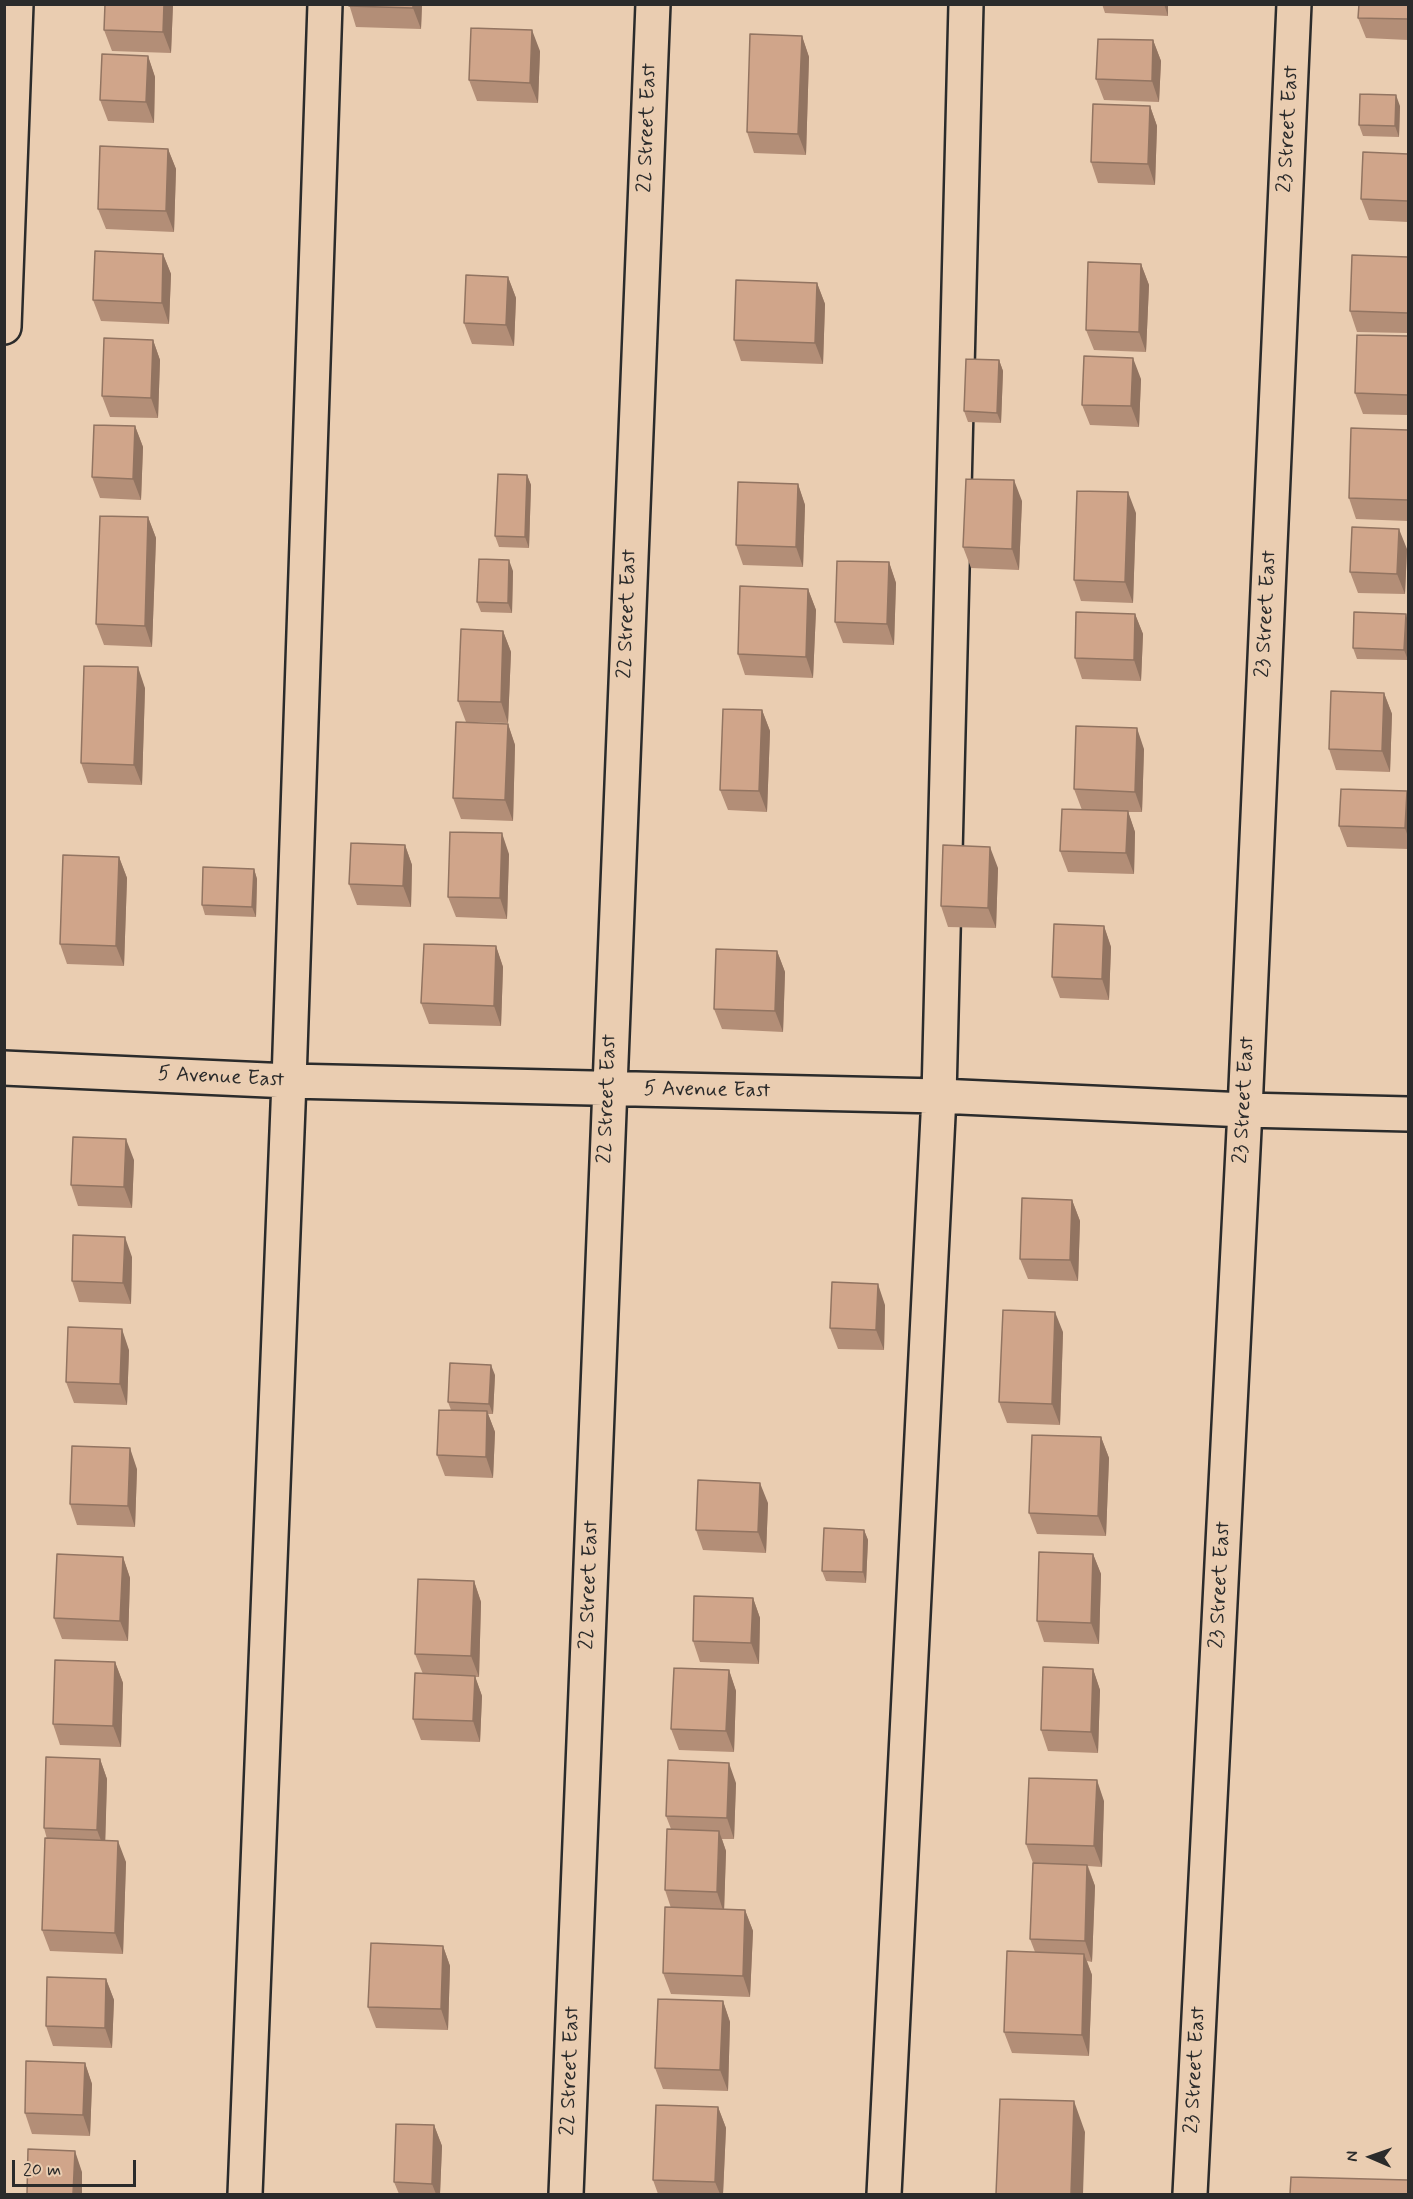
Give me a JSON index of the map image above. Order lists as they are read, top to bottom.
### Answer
{
  "streets": {
    "street": ["22 Street East", "23 Street East", "5 Avenue East"]
  },
  "crossings": [
    ["22 Street East", "5 Avenue East"],
    ["23 Street East", "5 Avenue East"]
  ],
  "scale_bar": "20 m",
  "north": "left"
}
